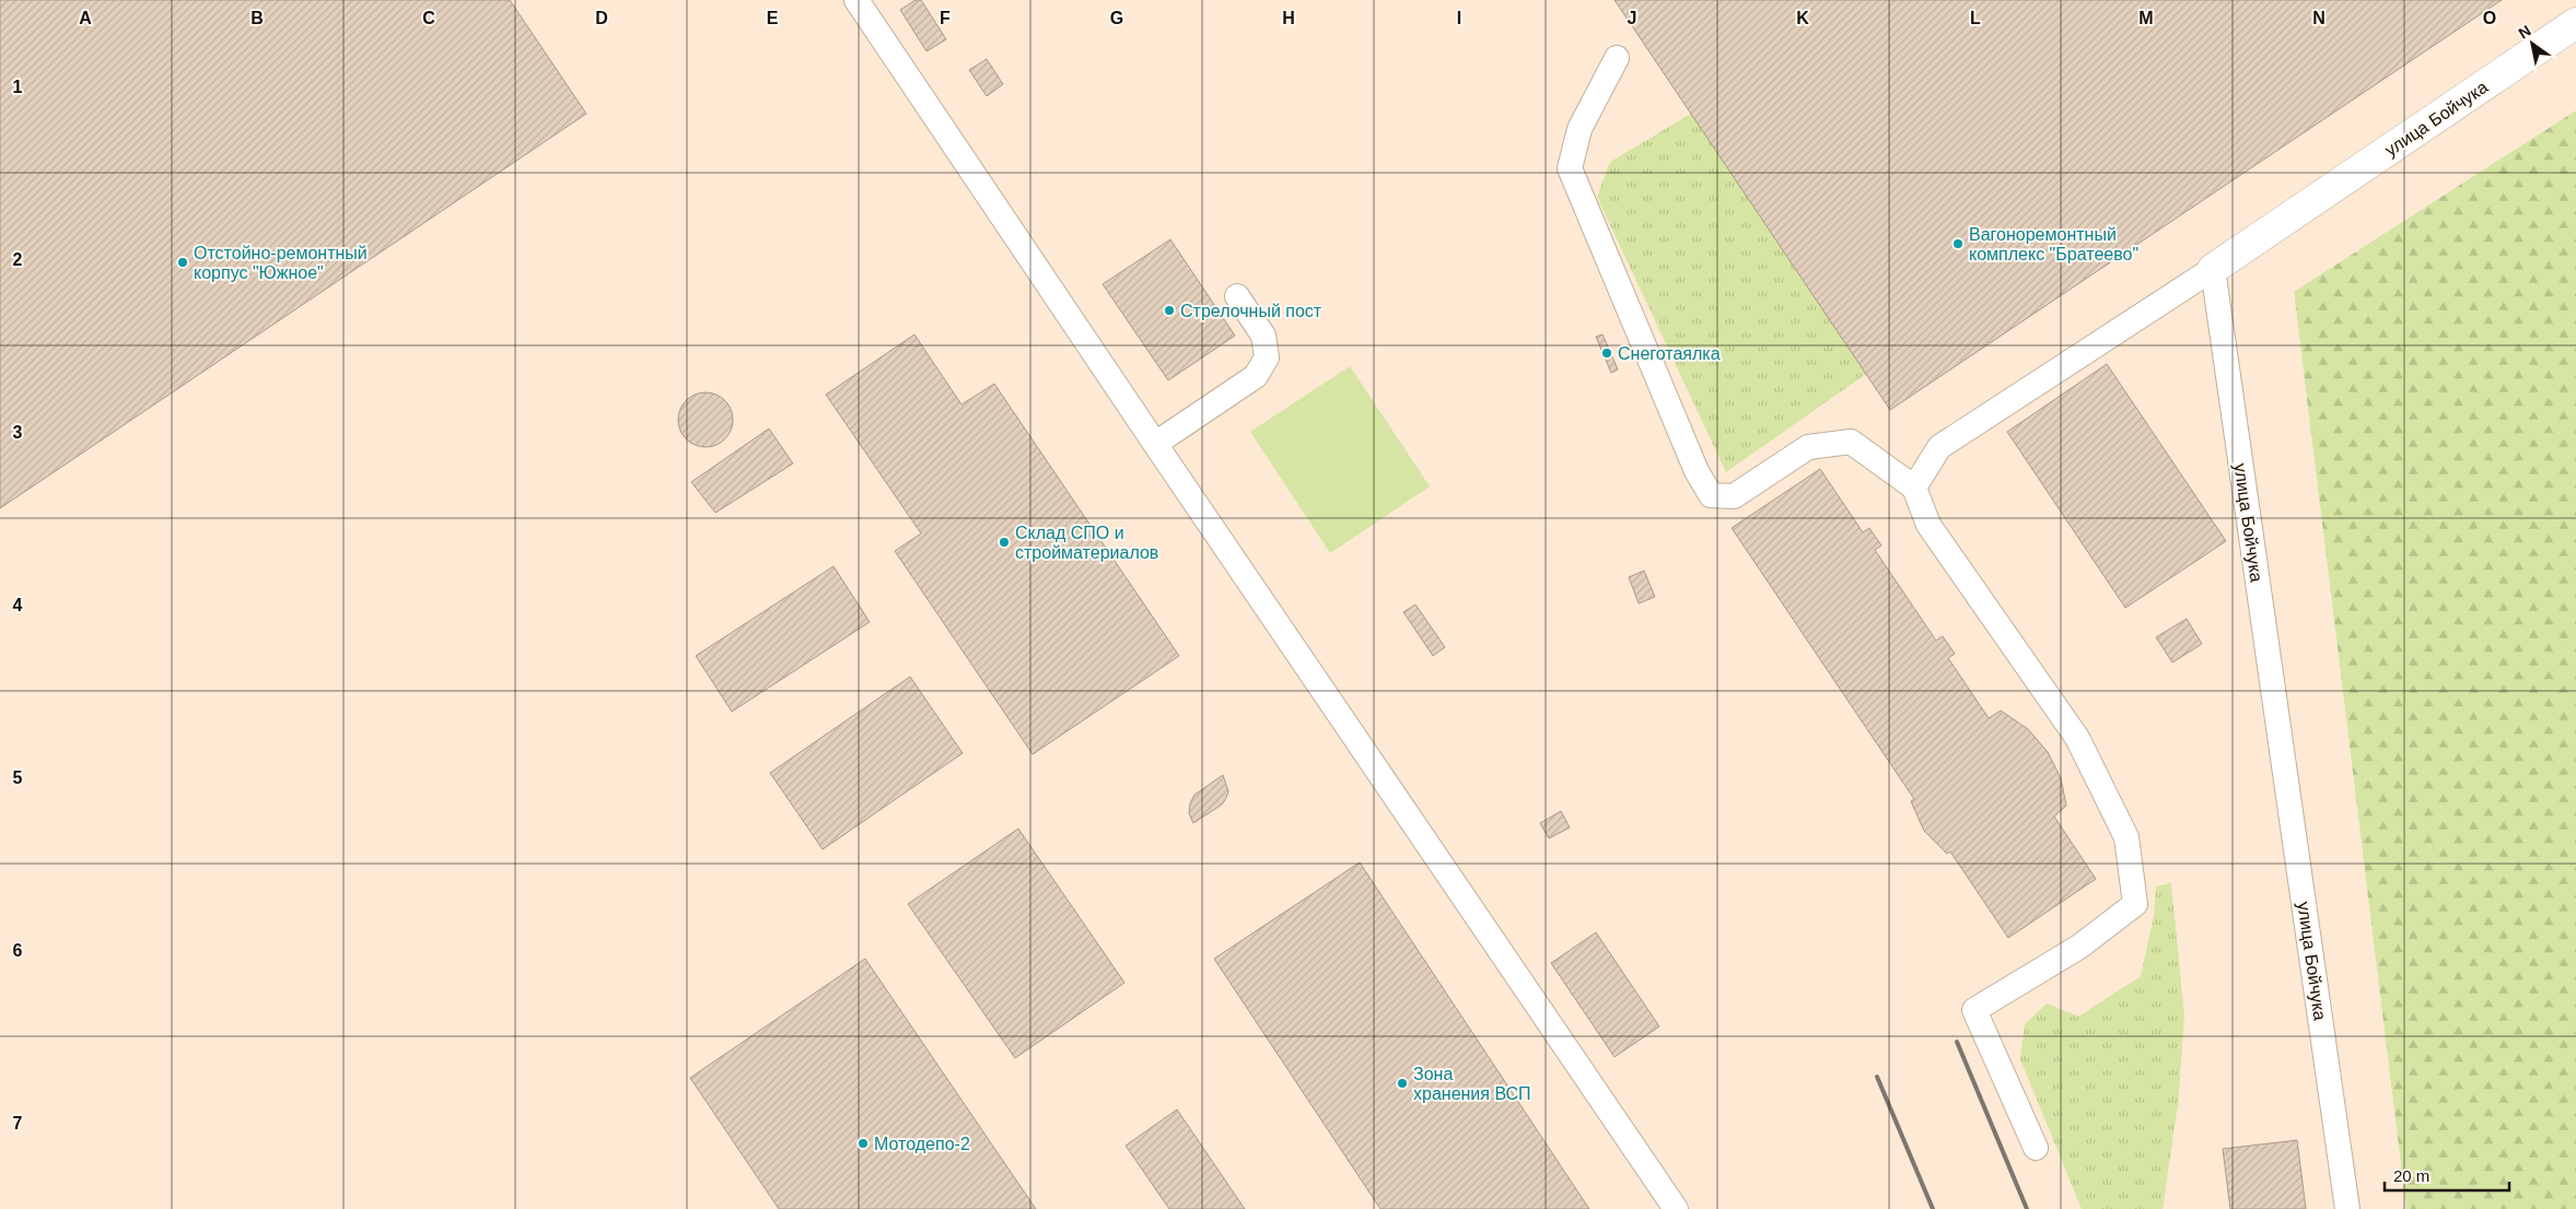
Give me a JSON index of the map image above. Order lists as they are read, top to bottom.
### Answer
{
  "streets": {
    "street": ["улица Бойчука"]
  },
  "places": [
    "Вагоноремонтный комплекс \"Братеево\"",
    "Отстойно-ремонтный корпус \"Южное\"",
    "Стрелочный пост",
    "Снеготаялка",
    "Склад СПО и стройматериалов",
    "Зона хранения ВСП",
    "Мотодепо-2"
  ],
  "scale_bar": "20 m",
  "north": "top left",
  "grid": {
    "columns": [
      "A",
      "B",
      "C",
      "D",
      "E",
      "F",
      "G",
      "H",
      "I",
      "J",
      "K",
      "L",
      "M",
      "N",
      "O"
    ],
    "rows": [
      "1",
      "2",
      "3",
      "4",
      "5",
      "6",
      "7"
    ]
  }
}
